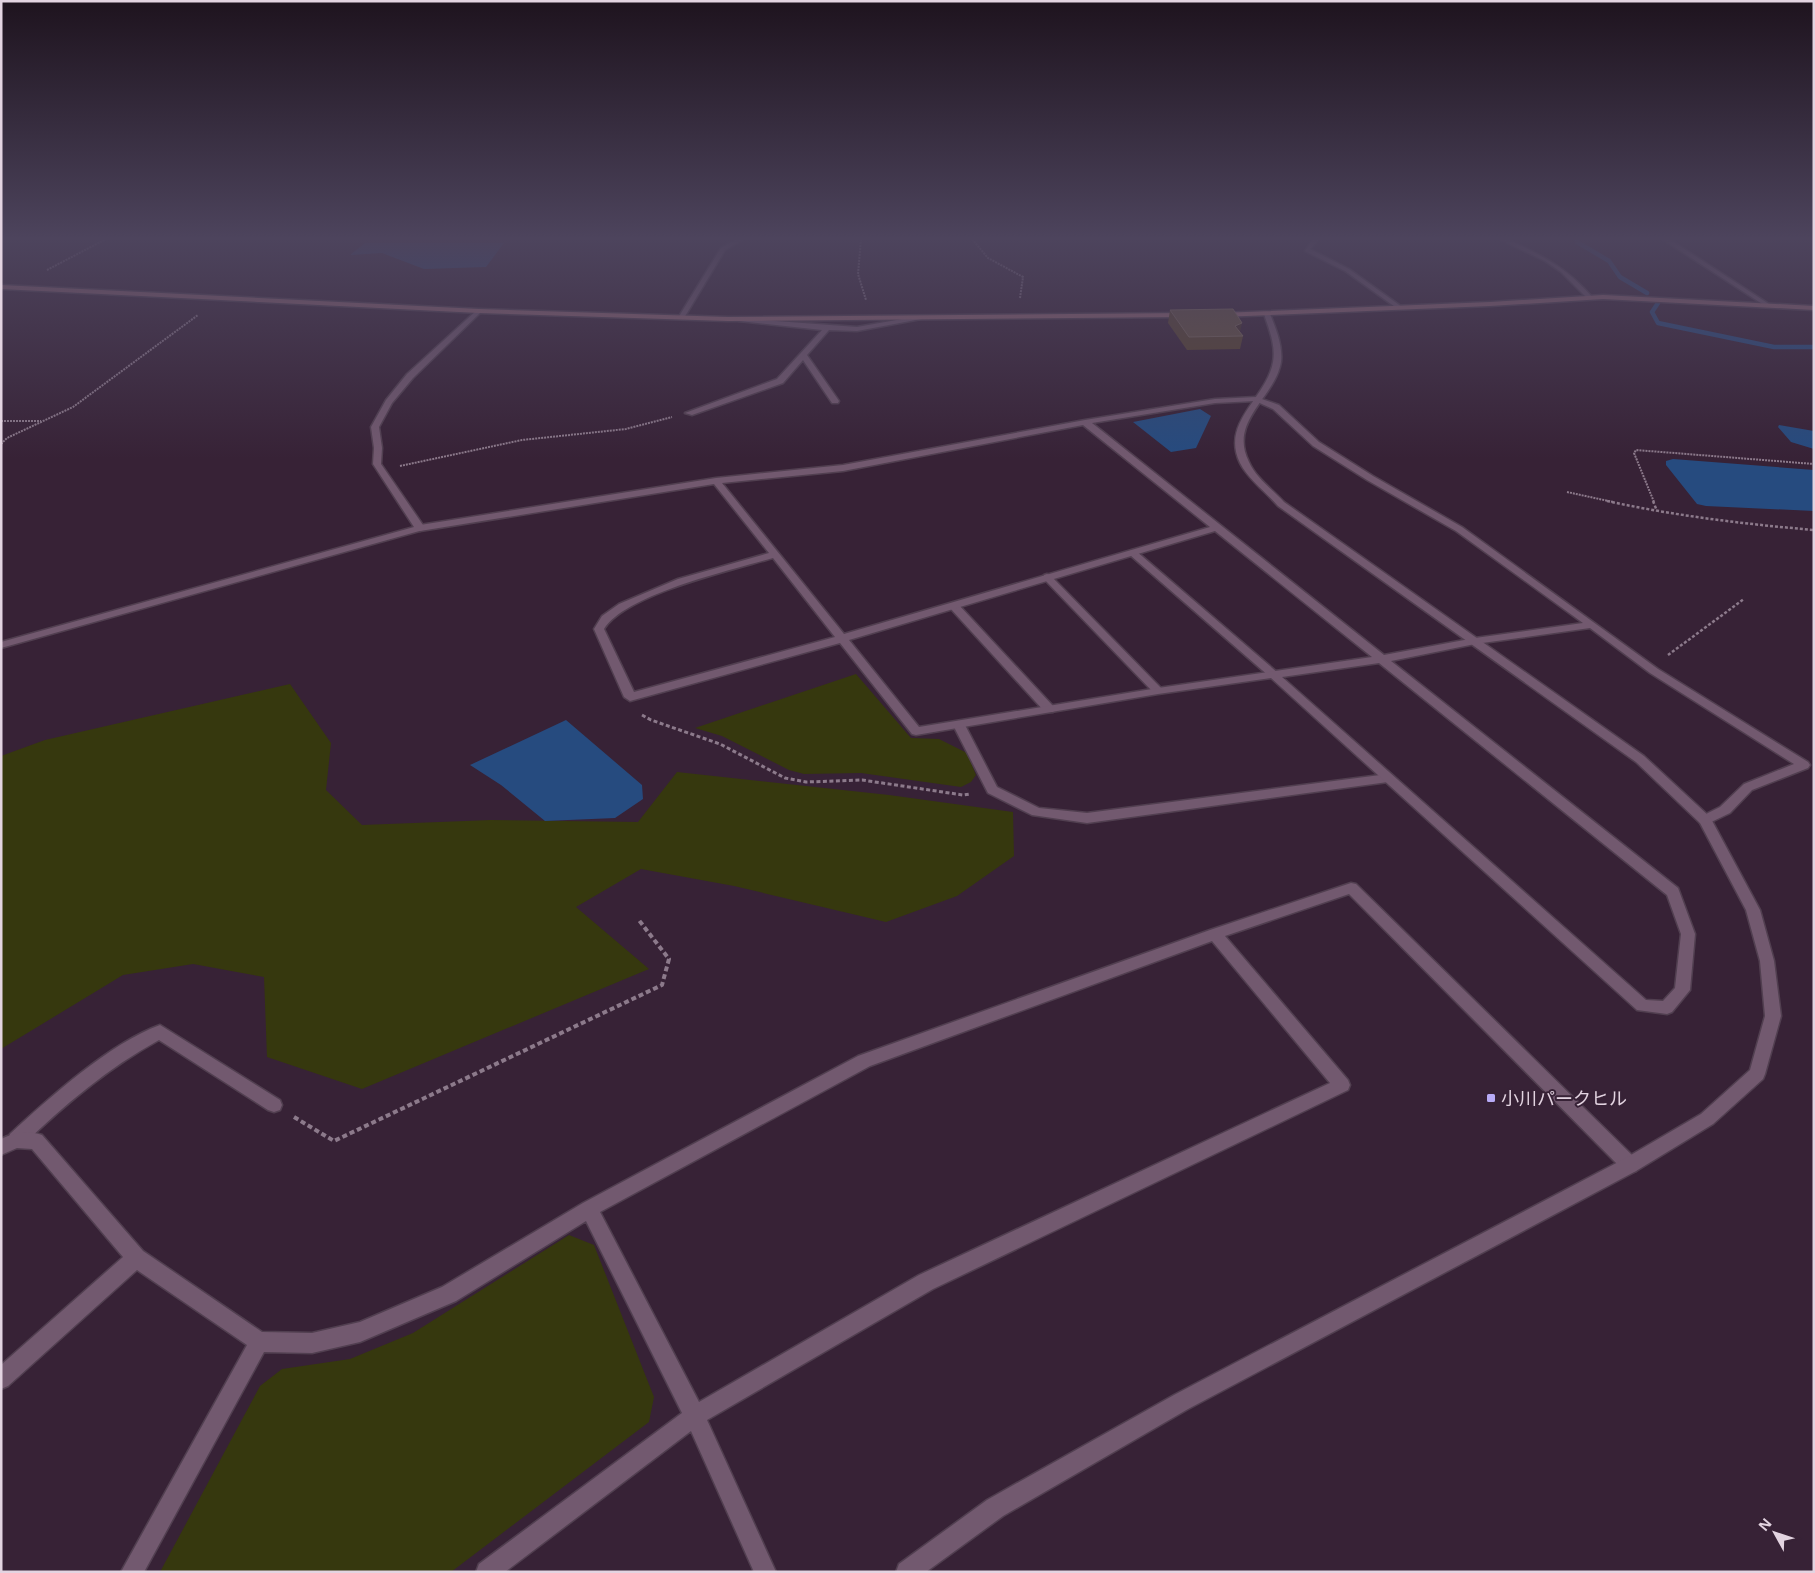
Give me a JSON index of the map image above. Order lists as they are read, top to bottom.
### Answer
{
  "places": {
    "transit": ["小川パークヒル"]
  },
  "north": "top left"
}
